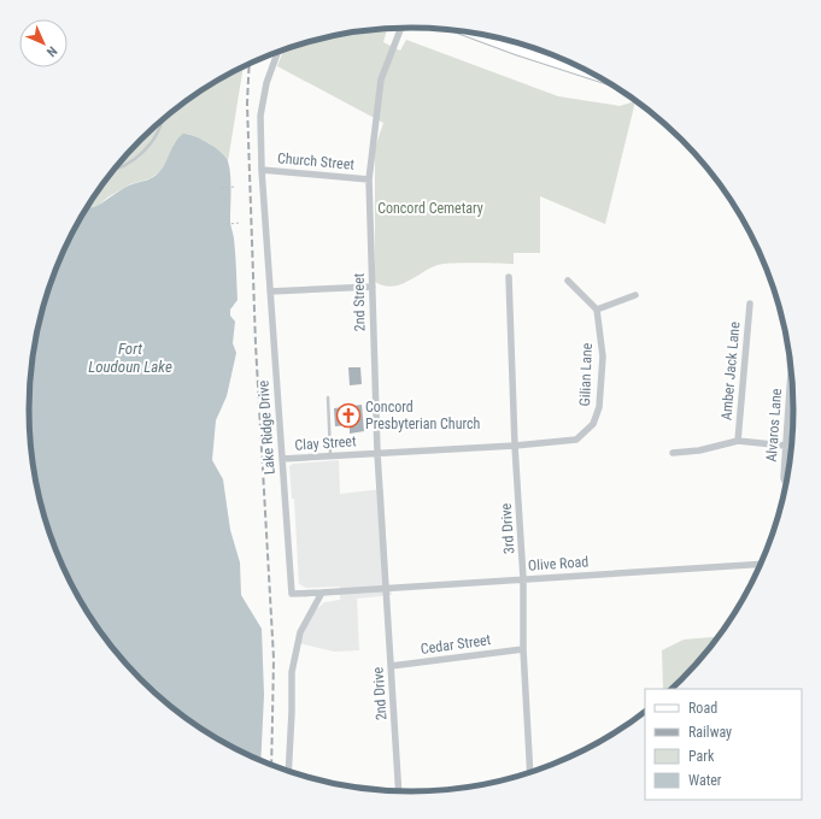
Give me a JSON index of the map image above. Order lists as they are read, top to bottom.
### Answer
{
  "streets": {
    "street": [
      "Church Street",
      "2nd Street",
      "Amber Jack Lane",
      "Gilian Lane",
      "Alvaros Lane",
      "Lake Ridge Drive",
      "Clay Street",
      "3rd Drive",
      "Olive Road",
      "Cedar Street",
      "2nd Drive"
    ]
  },
  "crossings": [
    ["Church Street", "2nd Street"],
    ["Church Street", "Lake Ridge Drive"],
    ["2nd Street", "Clay Street"],
    ["2nd Street", "Olive Road"],
    ["2nd Street", "2nd Drive"],
    ["Gilian Lane", "Clay Street"],
    ["Gilian Lane", "3rd Drive"],
    ["Lake Ridge Drive", "Clay Street"],
    ["Lake Ridge Drive", "Olive Road"],
    ["Clay Street", "3rd Drive"],
    ["3rd Drive", "Olive Road"],
    ["3rd Drive", "Cedar Street"],
    ["Olive Road", "2nd Drive"],
    ["Cedar Street", "2nd Drive"]
  ],
  "water": ["Fort Loudoun Lake"],
  "parks": ["Concord Cemetary"],
  "places": {
    "church": ["Concord Presbyterian Church"]
  },
  "legend": [
    "Road",
    "Railway",
    "Park",
    "Water"
  ],
  "north": "bottom right"
}
